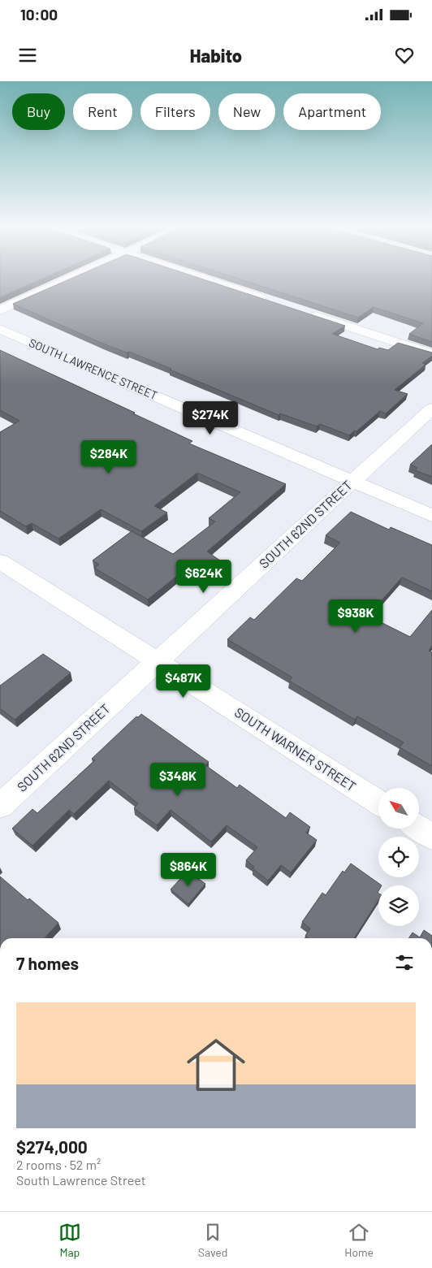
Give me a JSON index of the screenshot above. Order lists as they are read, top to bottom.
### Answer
{
  "streets": {
    "street": ["SOUTH LAWRENCE STREET", "SOUTH 62ND STREET", "SOUTH WARNER STREET"]
  },
  "crossings": [
    ["SOUTH LAWRENCE STREET", "SOUTH 62ND STREET"],
    ["SOUTH 62ND STREET", "SOUTH WARNER STREET"]
  ],
  "north": "top left",
  "page": {
    "status": "10:00",
    "header": "Habito",
    "chip": [
      "Buy",
      "Rent",
      "Filters",
      "New",
      "Apartment"
    ],
    "price": [
      "$274K",
      "$284K",
      "$624K",
      "$938K",
      "$487K",
      "$348K",
      "$864K"
    ],
    "heading": "7 homes",
    "list": [
      {
        "name": "$274,000",
        "note": "2 rooms · 52 m² · South Lawrence Street"
      }
    ],
    "tabs": ["Map", "Saved", "Home"]
  }
}
